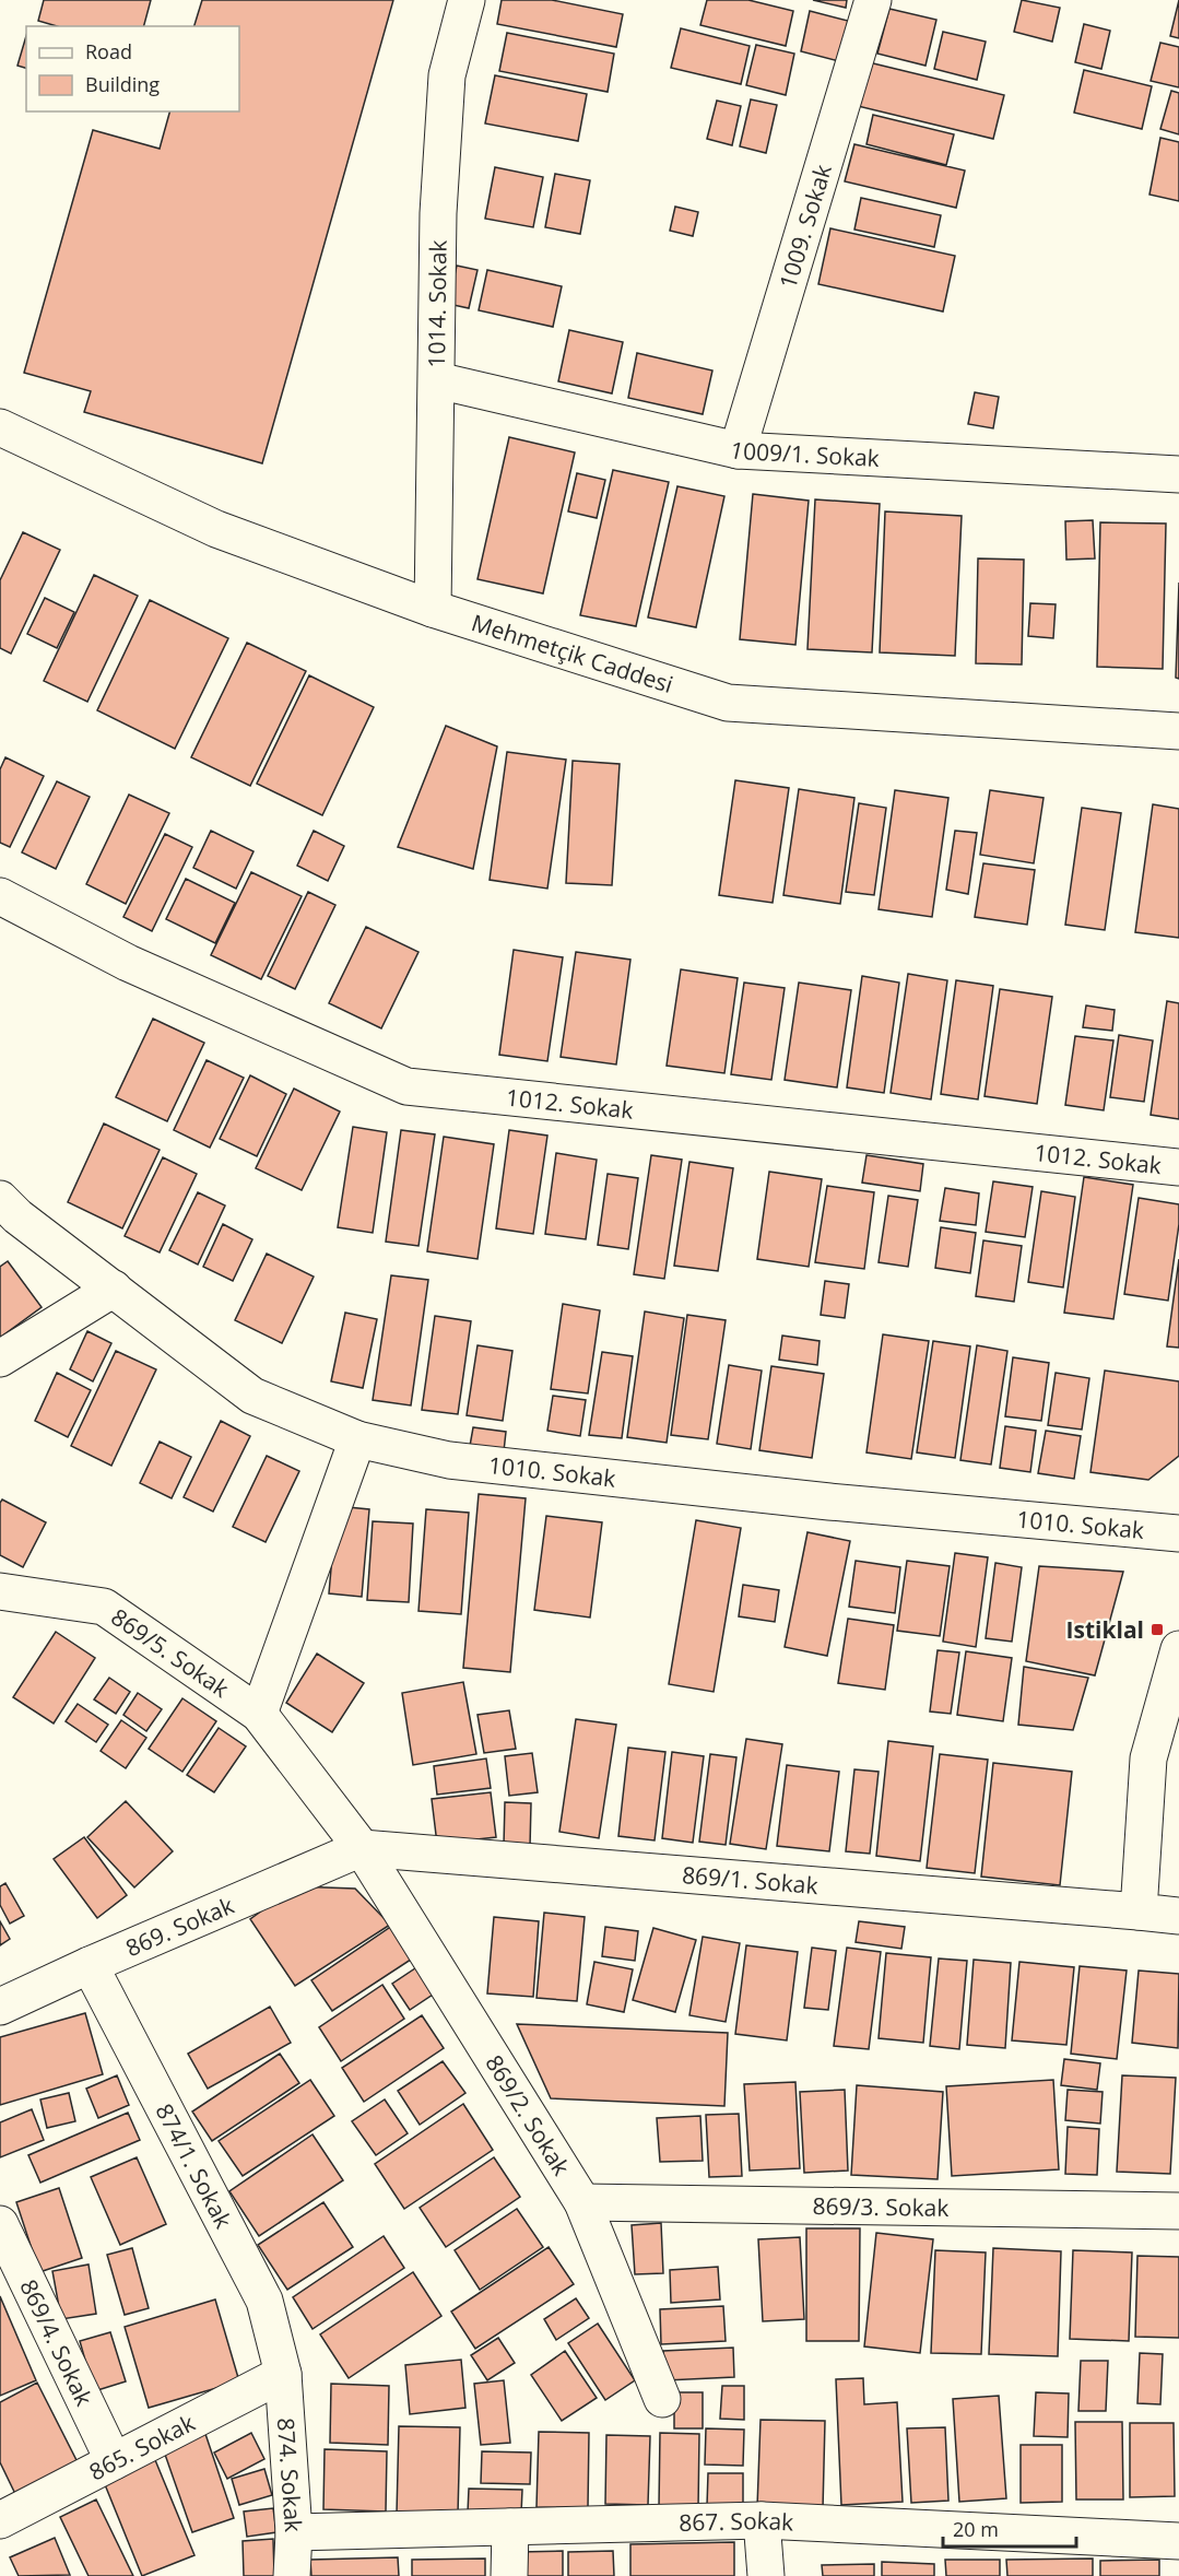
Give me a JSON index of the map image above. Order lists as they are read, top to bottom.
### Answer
{
  "streets": {
    "street": [
      "1009. Sokak",
      "1014. Sokak",
      "1009/1. Sokak",
      "Mehmetçik Caddesi",
      "1012. Sokak",
      "1010. Sokak",
      "869/5. Sokak",
      "869/1. Sokak",
      "869. Sokak",
      "869/2. Sokak",
      "874/1. Sokak",
      "869/3. Sokak",
      "869/4. Sokak",
      "865. Sokak",
      "874. Sokak",
      "867. Sokak"
    ]
  },
  "crossings": [
    ["1009. Sokak", "1009/1. Sokak"],
    ["1014. Sokak", "1009/1. Sokak"],
    ["1014. Sokak", "Mehmetçik Caddesi"],
    ["869/5. Sokak", "869/1. Sokak"],
    ["869/5. Sokak", "869. Sokak"],
    ["869/5. Sokak", "869/2. Sokak"],
    ["869/1. Sokak", "869. Sokak"],
    ["869/1. Sokak", "869/2. Sokak"],
    ["869. Sokak", "869/2. Sokak"],
    ["869. Sokak", "874/1. Sokak"],
    ["869/2. Sokak", "869/3. Sokak"],
    ["874/1. Sokak", "865. Sokak"],
    ["874/1. Sokak", "874. Sokak"],
    ["869/4. Sokak", "865. Sokak"],
    ["865. Sokak", "874. Sokak"],
    ["874. Sokak", "867. Sokak"]
  ],
  "places": {
    "transit": ["Istiklal"]
  },
  "legend": ["Road", "Building"],
  "scale_bar": "20 m"
}
